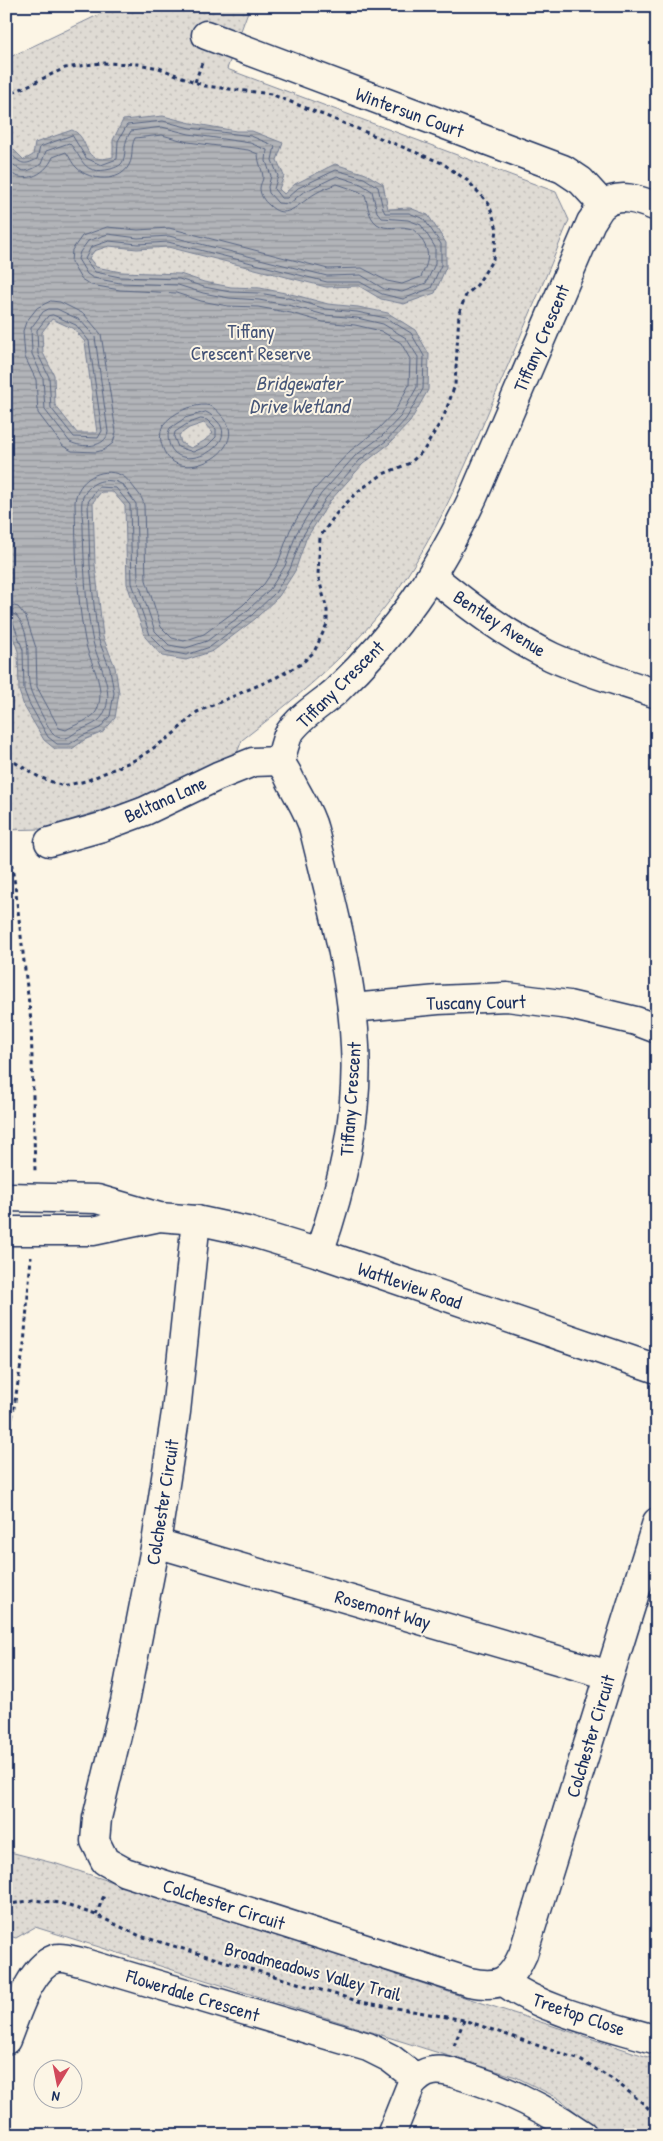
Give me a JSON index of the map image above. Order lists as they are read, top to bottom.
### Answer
{
  "streets": {
    "street": [
      "Wintersun Court",
      "Tiffany Crescent",
      "Bentley Avenue",
      "Beltana Lane",
      "Tuscany Court",
      "Wattleview Road",
      "Colchester Circuit",
      "Rosemont Way",
      "Flowerdale Crescent",
      "Treetop Close"
    ],
    "path": ["Broadmeadows Valley Trail"]
  },
  "crossings": [
    ["Wintersun Court", "Tiffany Crescent"],
    ["Tiffany Crescent", "Bentley Avenue"],
    ["Tiffany Crescent", "Beltana Lane"],
    ["Tiffany Crescent", "Tuscany Court"],
    ["Tiffany Crescent", "Wattleview Road"],
    ["Wattleview Road", "Colchester Circuit"],
    ["Colchester Circuit", "Rosemont Way"],
    ["Colchester Circuit", "Treetop Close"]
  ],
  "water": ["Bridgewater Drive Wetland"],
  "parks": ["Tiffany Crescent Reserve"],
  "north": "bottom"
}
